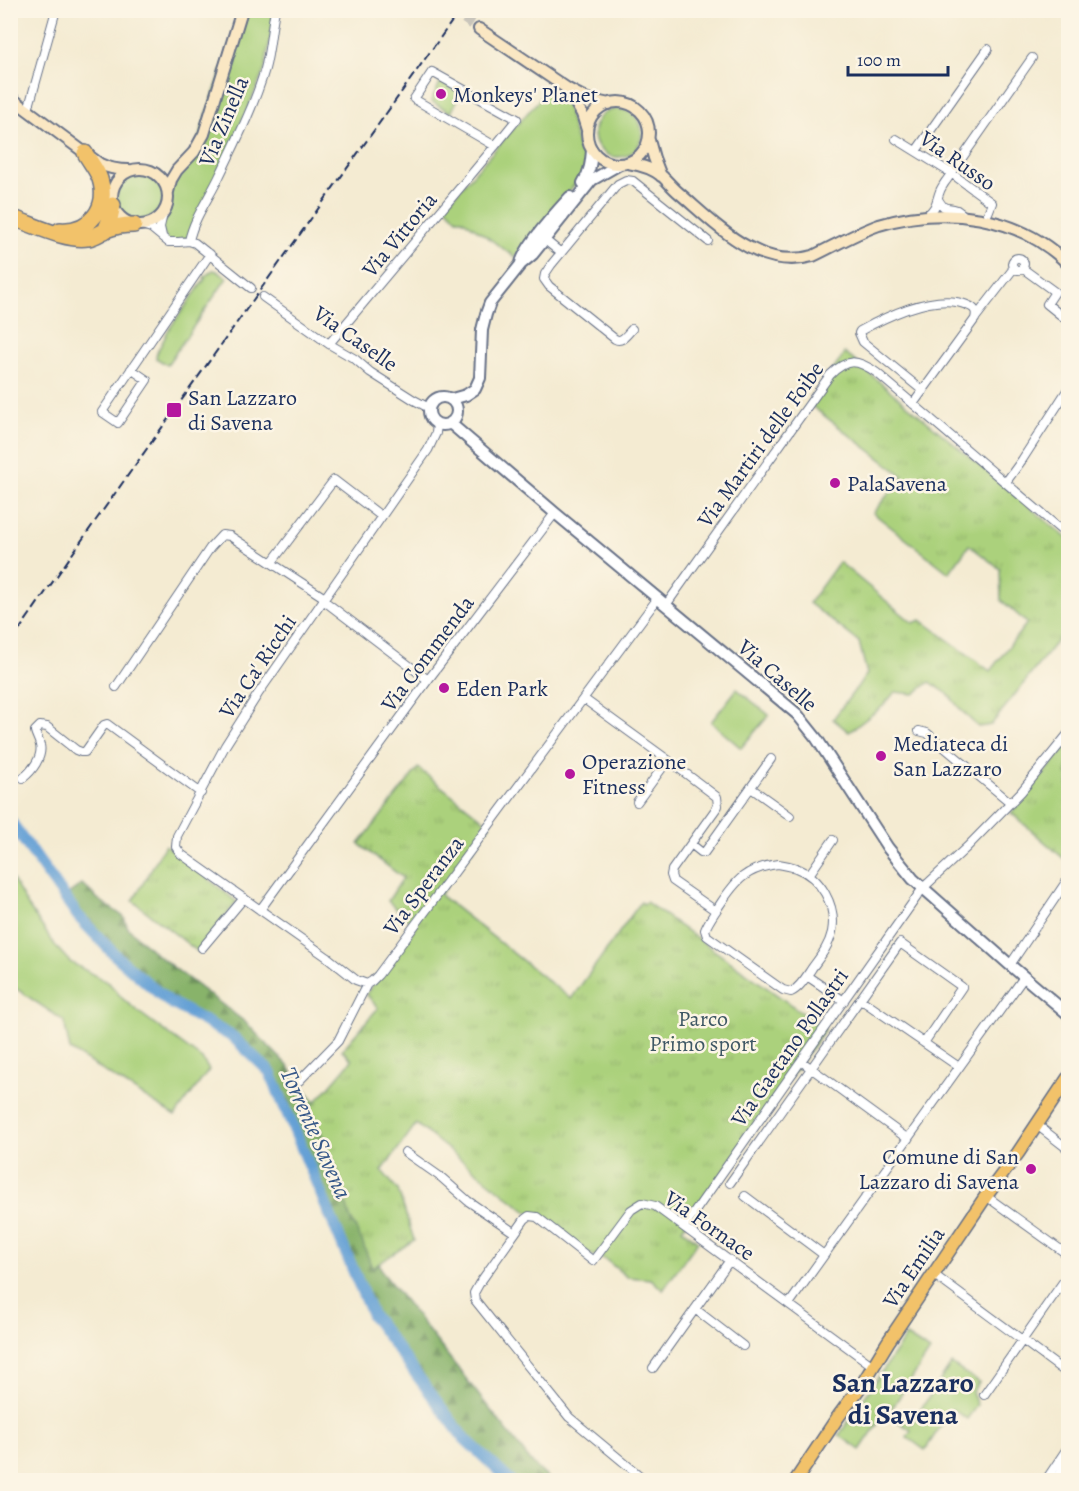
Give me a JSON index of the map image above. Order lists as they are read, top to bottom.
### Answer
{
  "streets": {
    "main road": ["Via Emilia"],
    "street": [
      "Via Zinella",
      "Via Russo",
      "Via Vittoria",
      "Via Caselle",
      "Via Martiri delle Foibe",
      "Via Commenda",
      "Via Ca' Ricchi",
      "Via Speranza",
      "Via Gaetano Pollastri",
      "Via Fornace"
    ]
  },
  "crossings": [
    ["Via Vittoria", "Via Caselle"],
    ["Via Caselle", "Via Martiri delle Foibe"],
    ["Via Caselle", "Via Commenda"],
    ["Via Caselle", "Via Ca' Ricchi"],
    ["Via Caselle", "Via Speranza"],
    ["Via Caselle", "Via Gaetano Pollastri"],
    ["Via Martiri delle Foibe", "Via Speranza"],
    ["Via Gaetano Pollastri", "Via Fornace"],
    ["Via Fornace", "Via Emilia"]
  ],
  "districts": ["San Lazzaro di Savena"],
  "water": ["Torrente Savena"],
  "parks": ["Parco Primo sport"],
  "places": {
    "other": [
      "Monkeys' Planet",
      "PalaSavena",
      "Eden Park",
      "Mediateca di San Lazzaro",
      "Operazione Fitness",
      "Comune di San Lazzaro di Savena"
    ],
    "transit": ["San Lazzaro di Savena"]
  },
  "scale_bar": "100 m"
}
